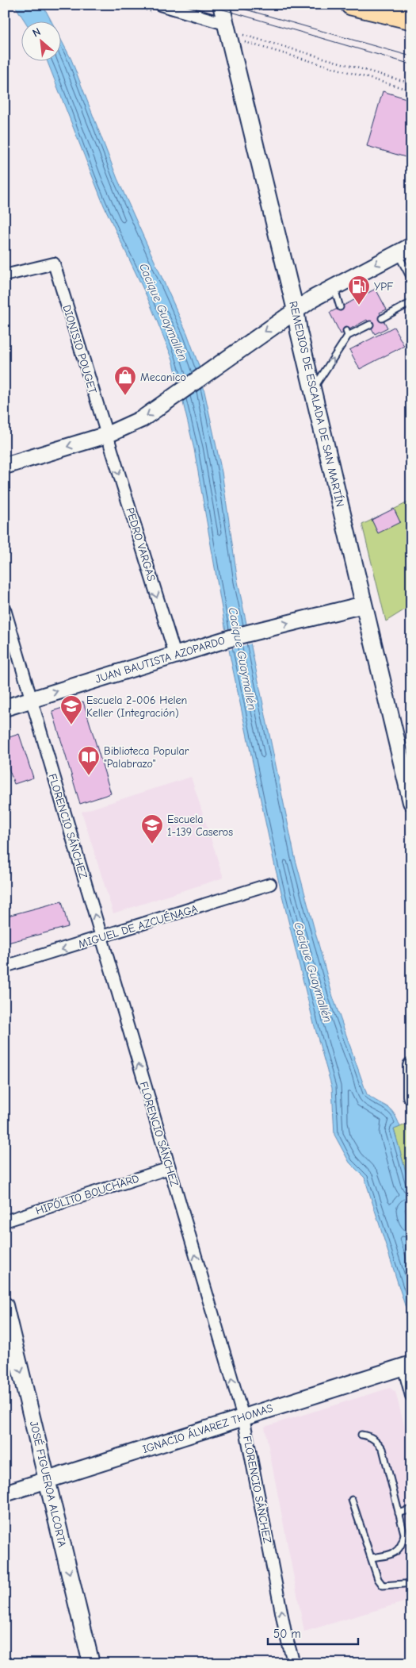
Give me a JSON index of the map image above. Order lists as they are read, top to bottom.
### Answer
{
  "streets": {
    "main road": [
      "REMEDIOS DE ESCALADA DE SAN MARTÍN",
      "JUAN BAUTISTA AZOPARDO",
      "IGNACIO ÁLVAREZ THOMAS",
      "JOSÉ FIGUEROA ALCORTA"
    ],
    "street": [
      "DIONISIO POUGET",
      "PEDRO VARGAS",
      "FLORENCIO SÁNCHEZ",
      "MIGUEL DE AZCUÉNAGA",
      "HIPÓLITO BOUCHARD"
    ]
  },
  "crossings": [
    ["DIONISIO POUGET", "PEDRO VARGAS"],
    ["REMEDIOS DE ESCALADA DE SAN MARTÍN", "JUAN BAUTISTA AZOPARDO"],
    ["PEDRO VARGAS", "JUAN BAUTISTA AZOPARDO"],
    ["JUAN BAUTISTA AZOPARDO", "FLORENCIO SÁNCHEZ"],
    ["FLORENCIO SÁNCHEZ", "MIGUEL DE AZCUÉNAGA"],
    ["FLORENCIO SÁNCHEZ", "HIPÓLITO BOUCHARD"],
    ["FLORENCIO SÁNCHEZ", "IGNACIO ÁLVAREZ THOMAS"],
    ["IGNACIO ÁLVAREZ THOMAS", "JOSÉ FIGUEROA ALCORTA"]
  ],
  "one_way": [
    "PEDRO VARGAS",
    "JUAN BAUTISTA AZOPARDO",
    "FLORENCIO SÁNCHEZ",
    "MIGUEL DE AZCUÉNAGA",
    "JOSÉ FIGUEROA ALCORTA"
  ],
  "water": ["Cacique Guaymallén"],
  "places": {
    "fuel station": ["YPF"],
    "shop": ["Mecanico"],
    "school or university": ["Escuela 2-006 Helen Keller (Integración)", "Escuela 1-139 Caseros"],
    "library": ["Biblioteca Popular \"Palabrazo\""]
  },
  "scale_bar": "50 m",
  "north": "top left"
}
